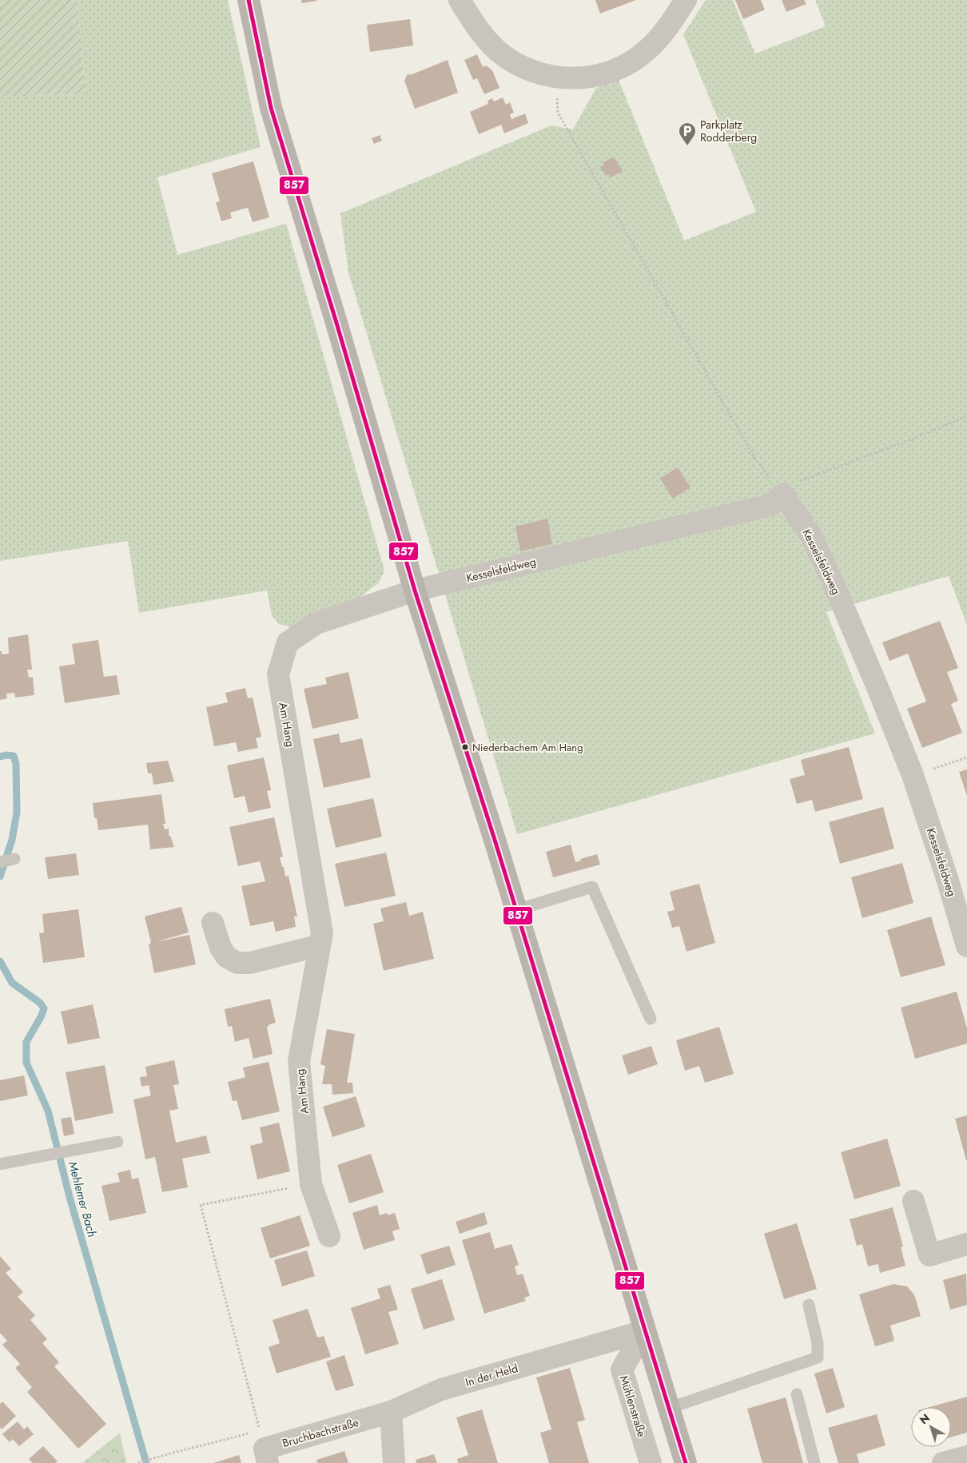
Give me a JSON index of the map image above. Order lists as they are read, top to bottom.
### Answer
{
  "streets": {
    "street": [
      "Kesselsfeldweg",
      "Am Hang",
      "In der Held",
      "Mühlenstraße",
      "Bruchbachstraße"
    ]
  },
  "crossings": [
    ["Kesselsfeldweg", "Am Hang"],
    ["In der Held", "Mühlenstraße"],
    ["In der Held", "Bruchbachstraße"]
  ],
  "water": ["Mehlemer Bach"],
  "places": {
    "parking": ["Parkplatz Rodderberg"],
    "other": ["Niederbachem Am Hang"]
  },
  "lines": ["transit line 857"],
  "north": "top left"
}
